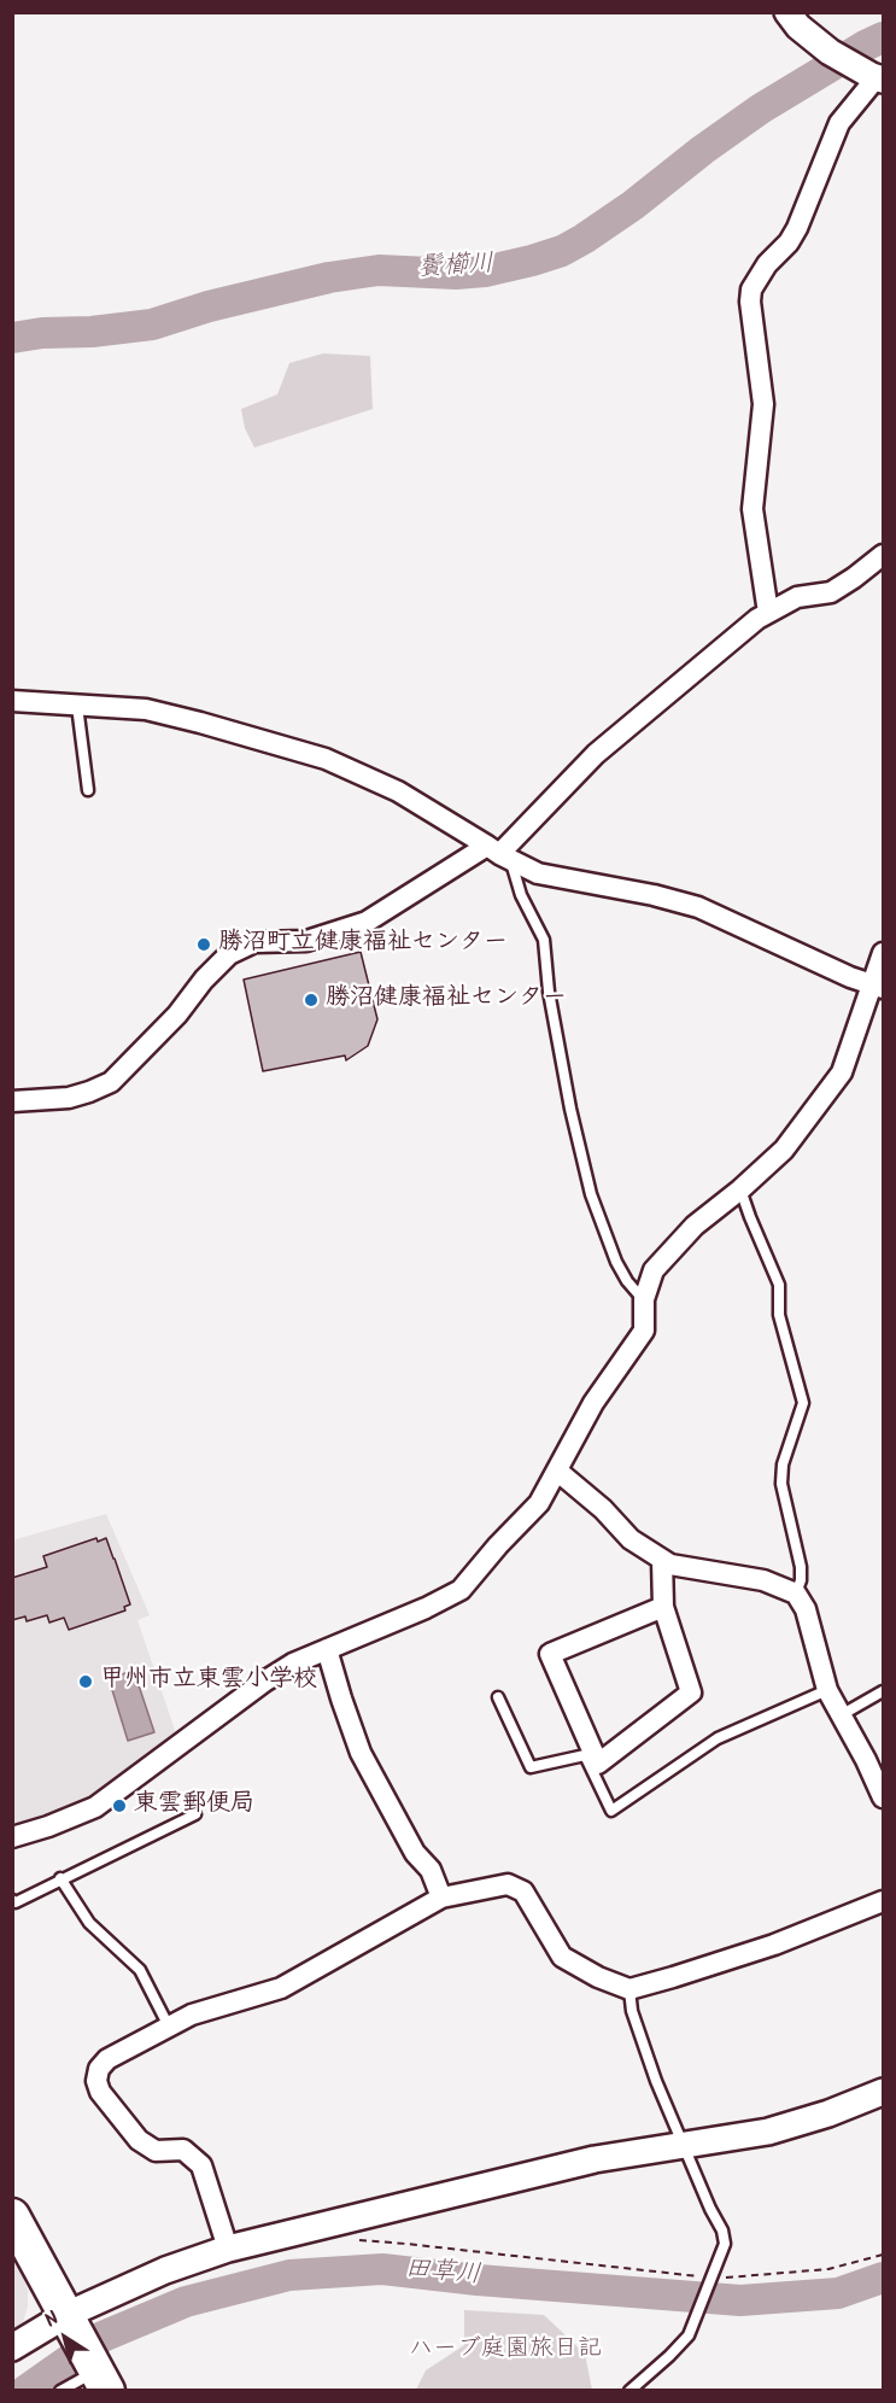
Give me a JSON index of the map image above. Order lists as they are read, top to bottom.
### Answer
{
  "water": ["鬢櫛川", "田草川"],
  "parks": ["ハーブ庭園旅日記"],
  "places": [
    "勝沼町立健康福祉センター",
    "勝沼健康福祉センター",
    "甲州市立東雲小学校",
    "東雲郵便局"
  ],
  "north": "top left"
}
